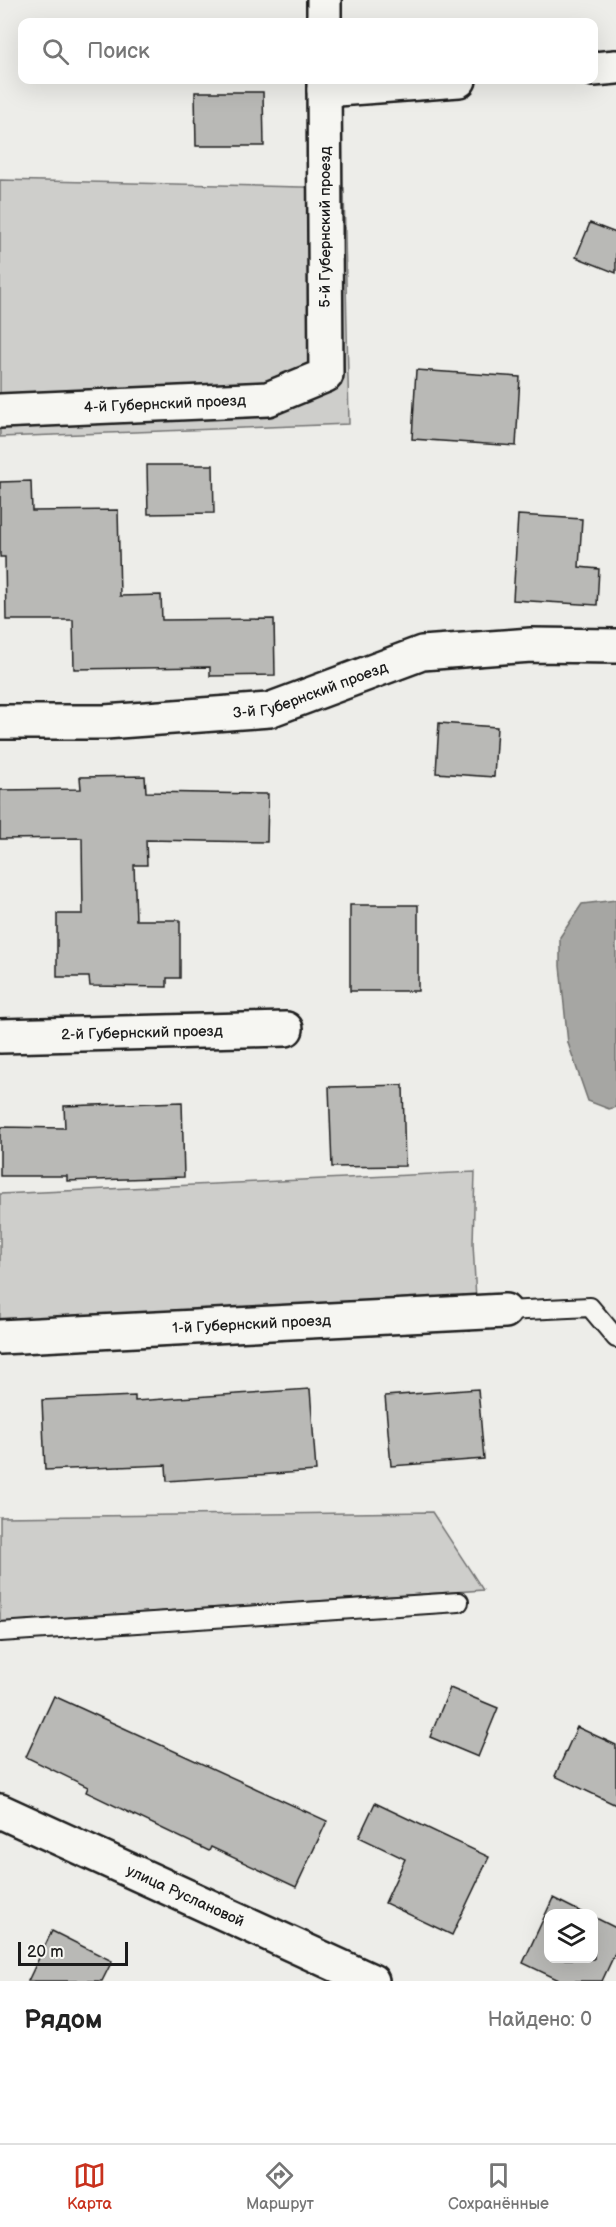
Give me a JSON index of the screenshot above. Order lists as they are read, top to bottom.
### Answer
{
  "streets": {
    "street": [
      "5-й Губернский проезд",
      "4-й Губернский проезд",
      "3-й Губернский проезд",
      "2-й Губернский проезд",
      "1-й Губернский проезд",
      "улица Руслановой"
    ]
  },
  "crossings": [
    ["5-й Губернский проезд", "4-й Губернский проезд"]
  ],
  "scale_bar": "20 m",
  "page": {
    "search": "Поиск",
    "scale": "20 m",
    "heading": ["Рядом", "Найдено: 0"],
    "nav": ["Карта", "Маршрут", "Сохранённые"]
  }
}
